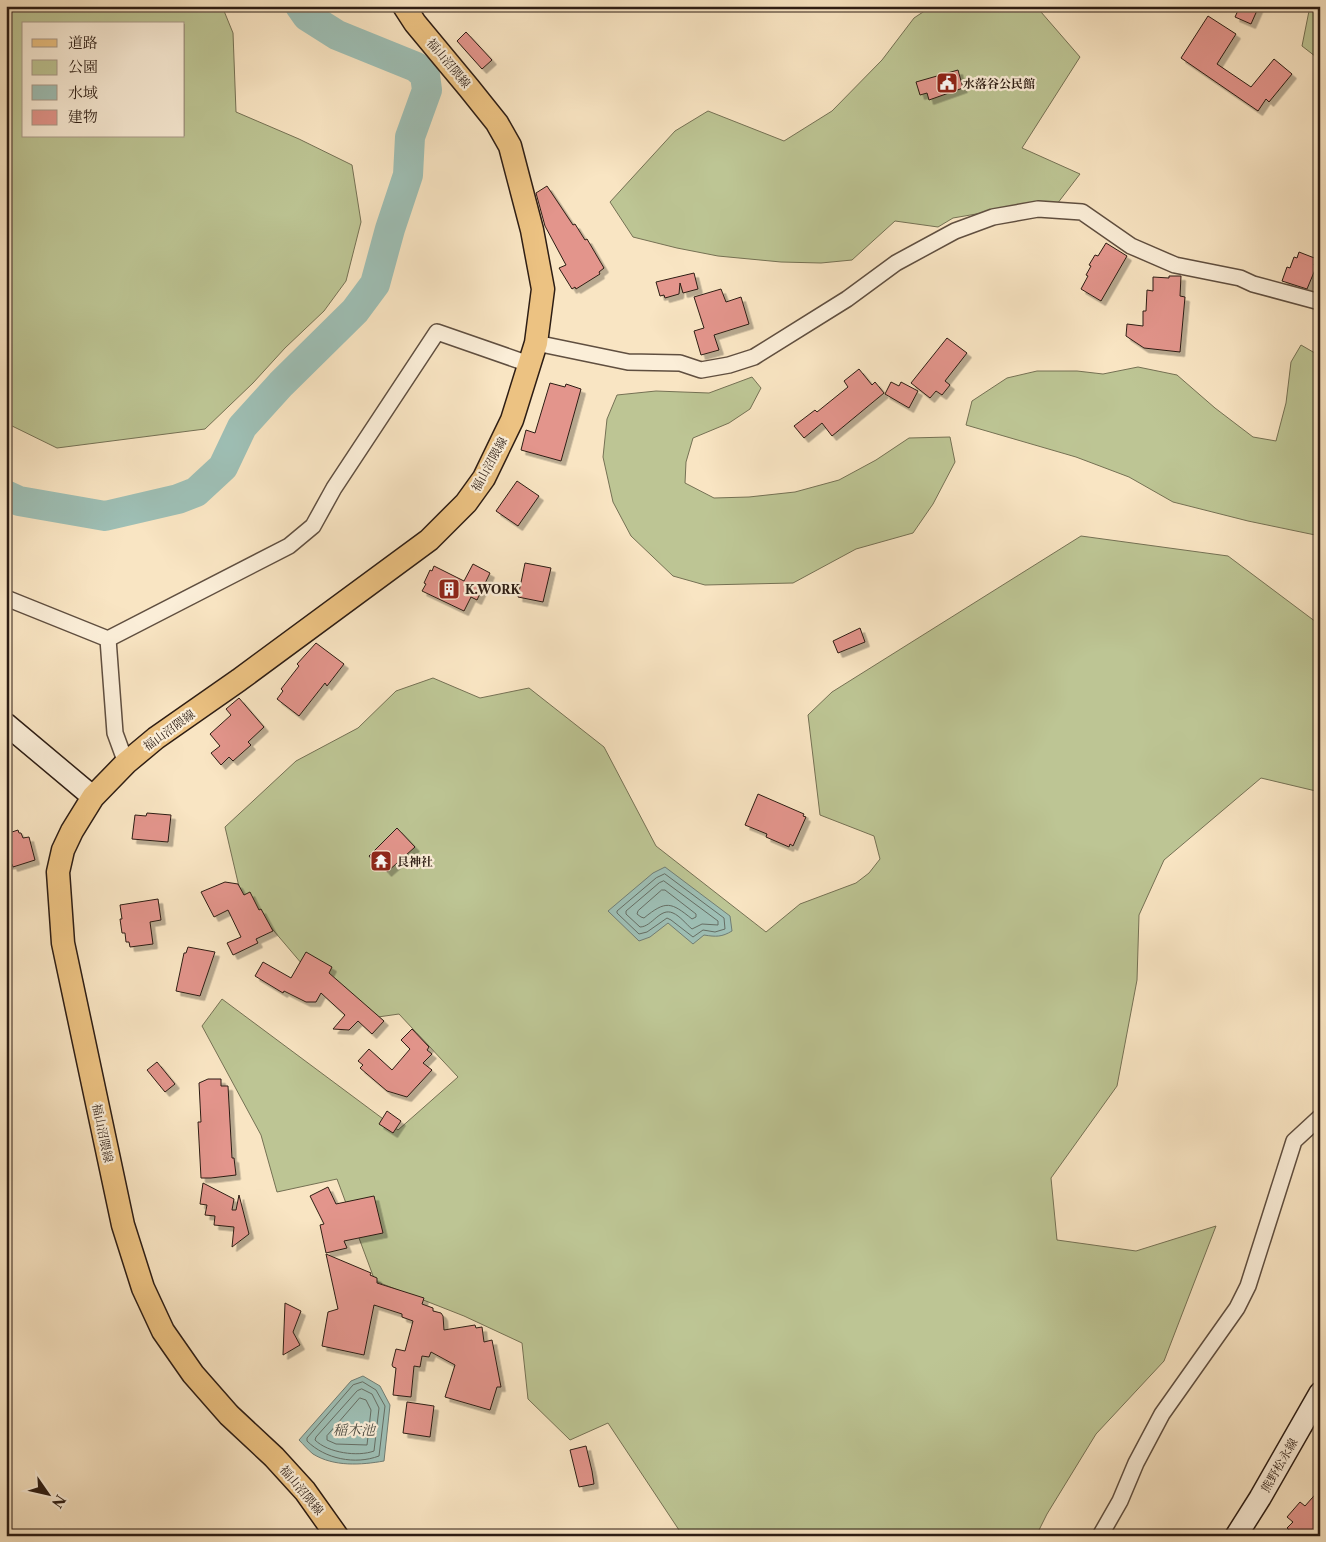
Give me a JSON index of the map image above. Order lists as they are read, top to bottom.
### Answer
{
  "streets": {
    "main road": ["福山沼隈線", "熊野松永線"]
  },
  "water": ["稲木池"],
  "places": {
    "public building": ["水落谷公民館"],
    "building": ["K.WORK"],
    "temple": ["艮神社"]
  },
  "legend": [
    "道路",
    "公園",
    "水域",
    "建物"
  ],
  "north": "bottom right"
}
